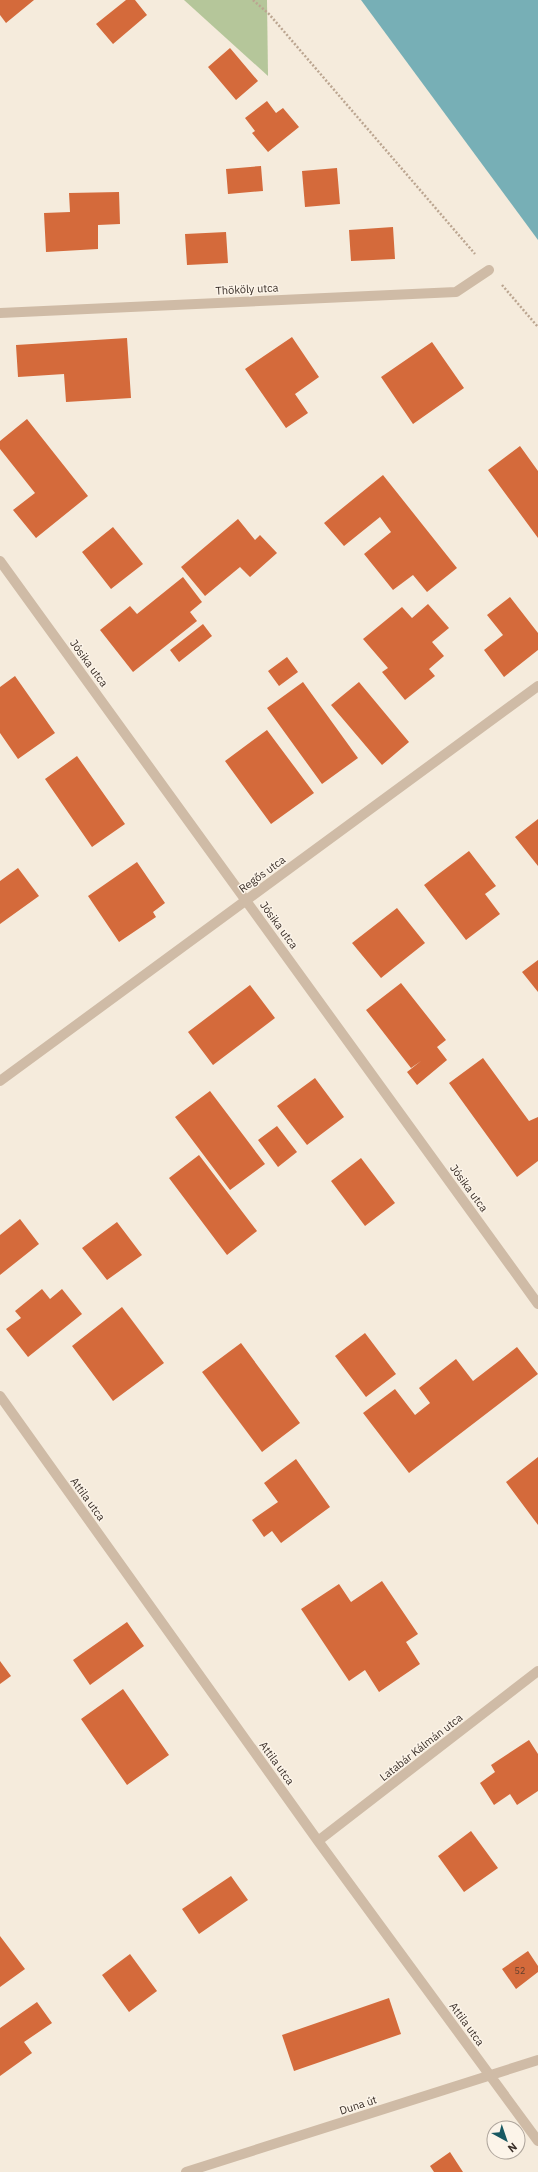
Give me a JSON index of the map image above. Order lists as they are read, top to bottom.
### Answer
{
  "streets": {
    "street": [
      "Thököly utca",
      "Jósika utca",
      "Regős utca",
      "Attila utca",
      "Latabár Kálmán utca",
      "Duna út"
    ]
  },
  "crossings": [
    ["Jósika utca", "Regős utca"],
    ["Attila utca", "Latabár Kálmán utca"],
    ["Attila utca", "Duna út"]
  ],
  "house_numbers": ["52"],
  "north": "bottom right"
}
